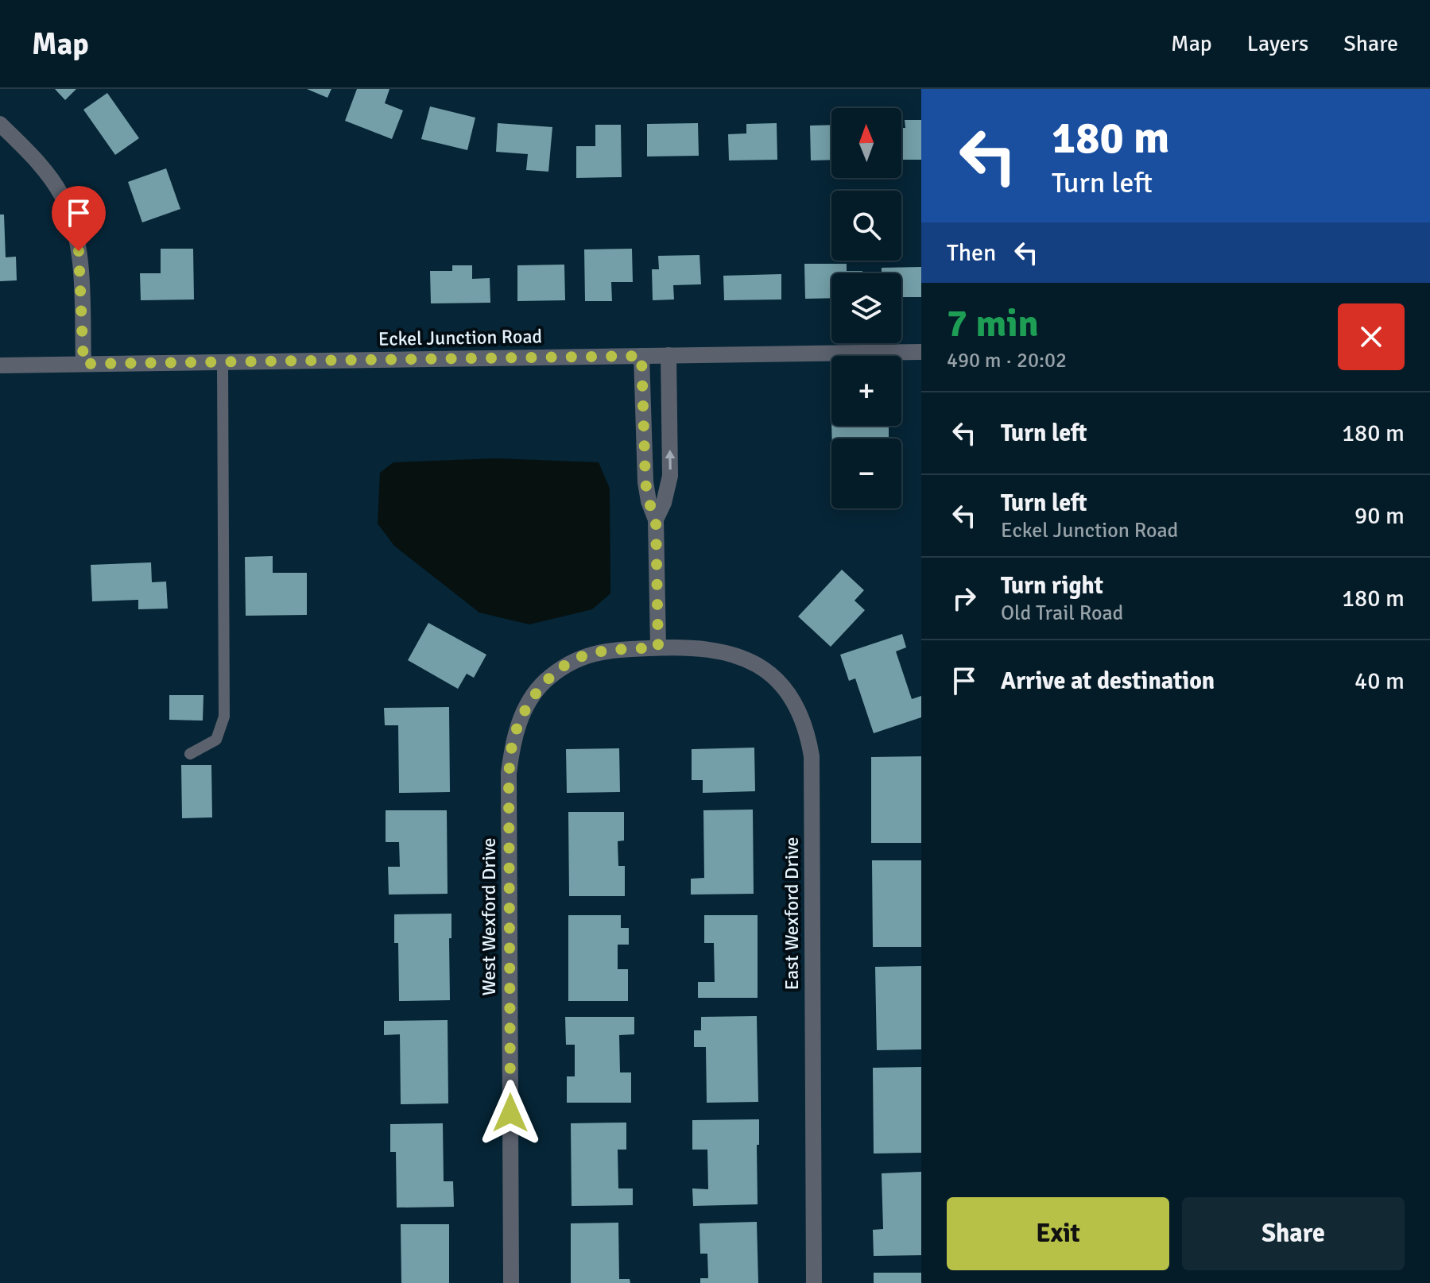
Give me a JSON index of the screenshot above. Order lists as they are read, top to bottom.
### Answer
{
  "streets": {
    "street": ["Eckel Junction Road", "East Wexford Drive", "West Wexford Drive"]
  },
  "crossings": [
    ["East Wexford Drive", "West Wexford Drive"]
  ],
  "north": "top",
  "page": {
    "header": "Map",
    "nav": ["Map", "Layers", "Share"],
    "turn": ["180 m", "Turn left"],
    "map_buttons": ["+", "−"],
    "then": "Then",
    "heading": ["7 min", "490 m · 20:02"],
    "list": [
      {
        "name": "Turn left",
        "value": "180 m"
      },
      {
        "name": "Turn left",
        "note": "Eckel Junction Road",
        "value": "90 m"
      },
      {
        "name": "Turn right",
        "note": "Old Trail Road",
        "value": "180 m"
      },
      {
        "name": "Arrive at destination",
        "value": "40 m"
      }
    ],
    "buttons": ["Exit", "Share"]
  }
}
